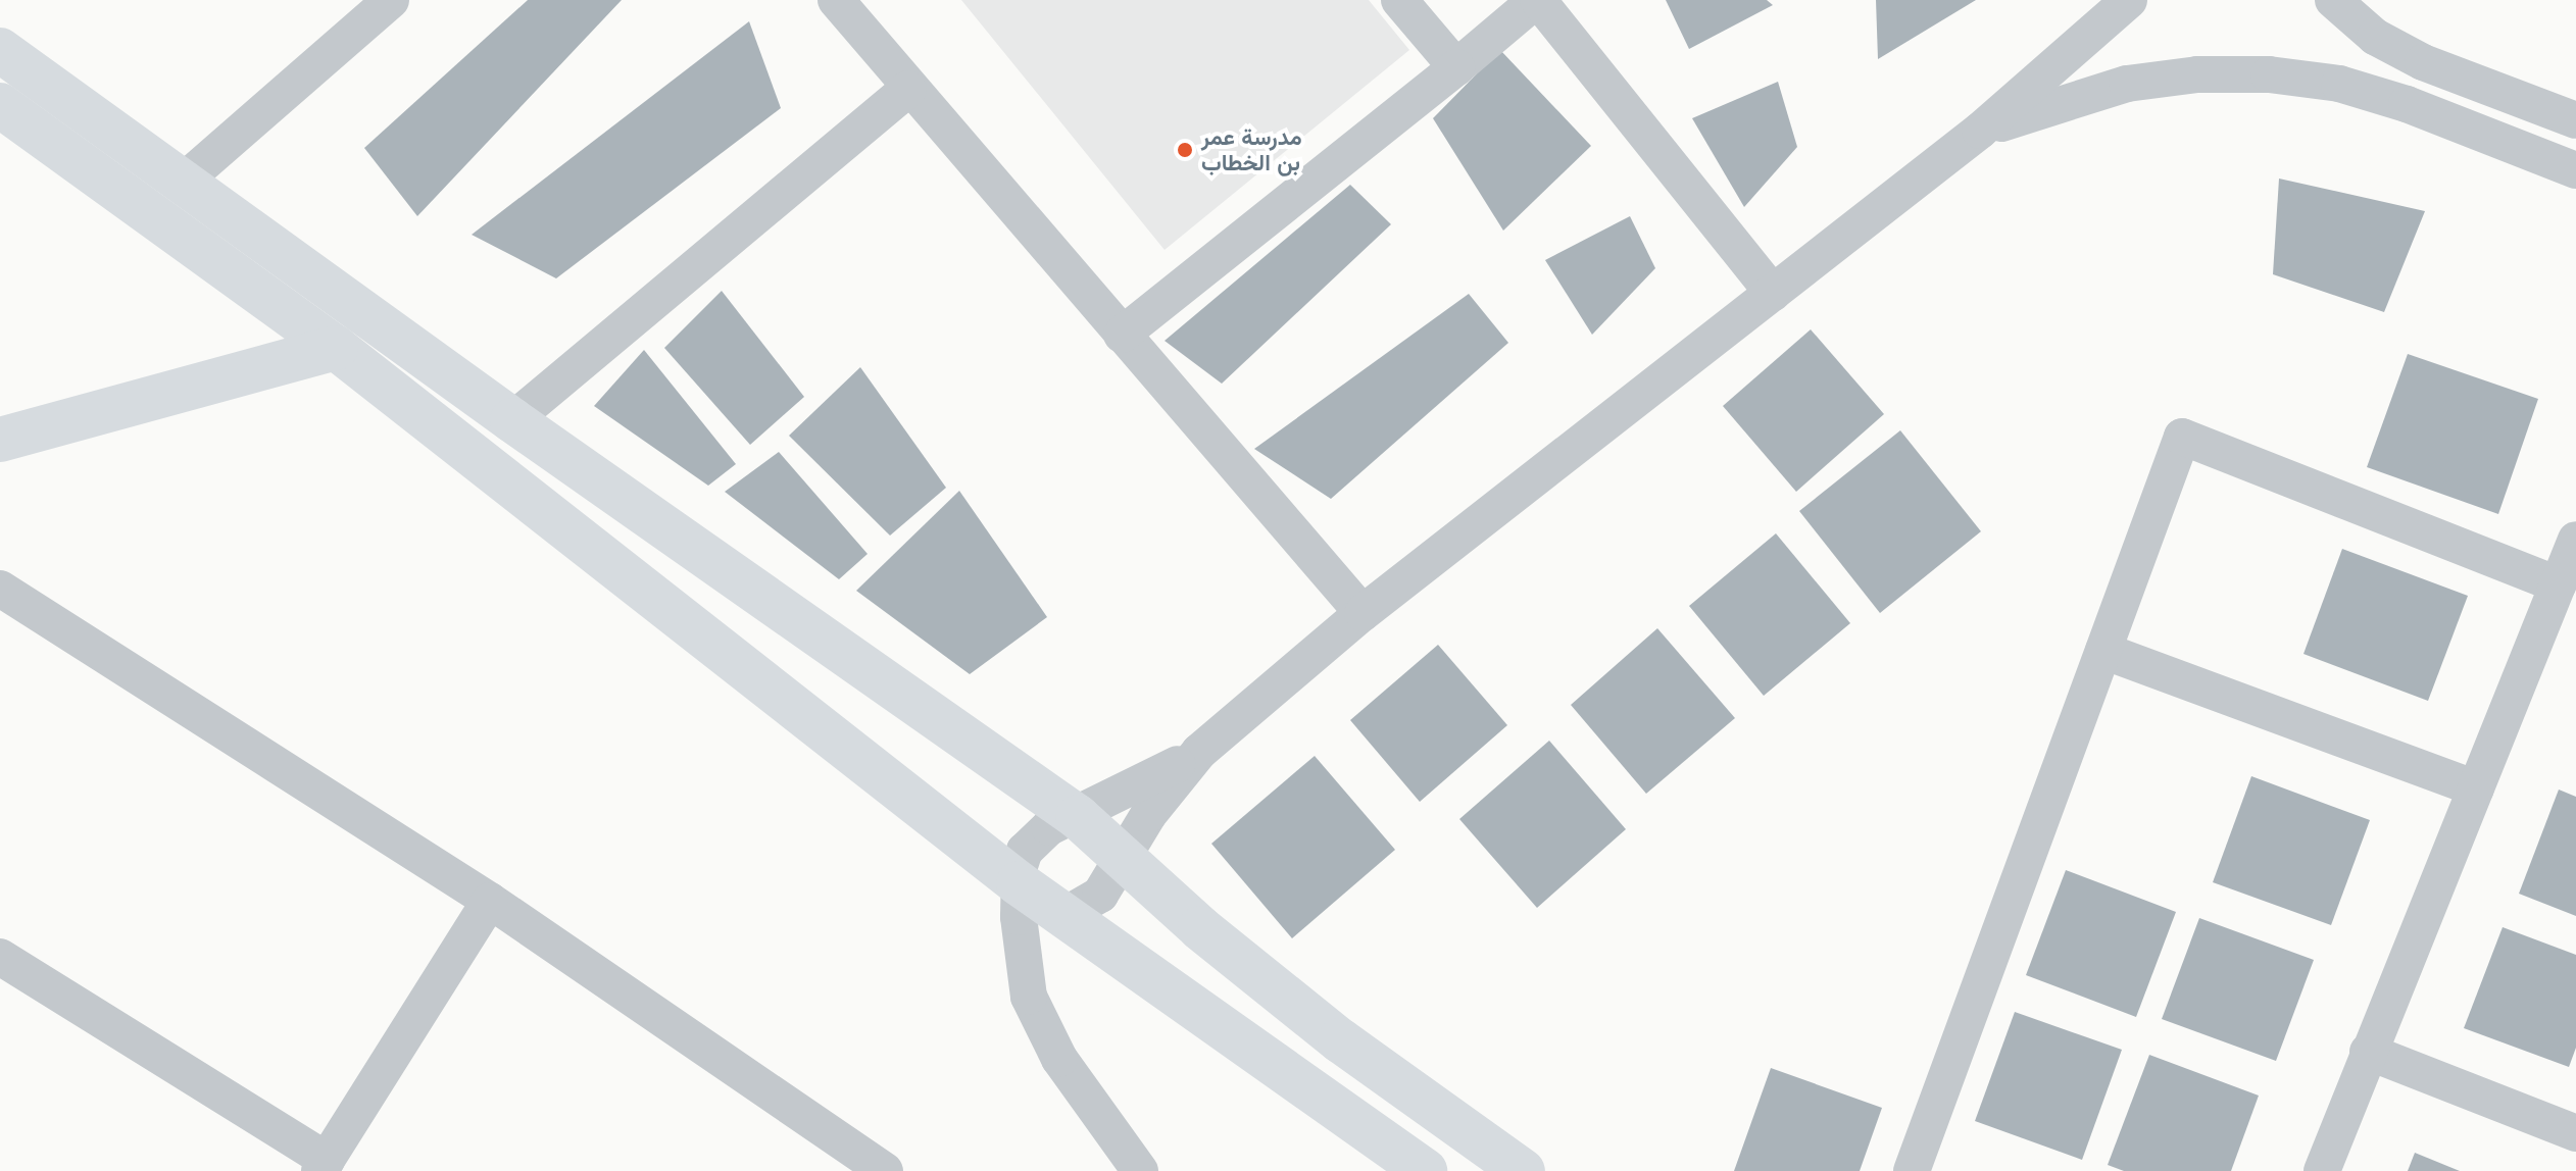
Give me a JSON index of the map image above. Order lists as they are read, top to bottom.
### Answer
{
  "places": ["مدرسة عمر بن الخطاب"]
}
